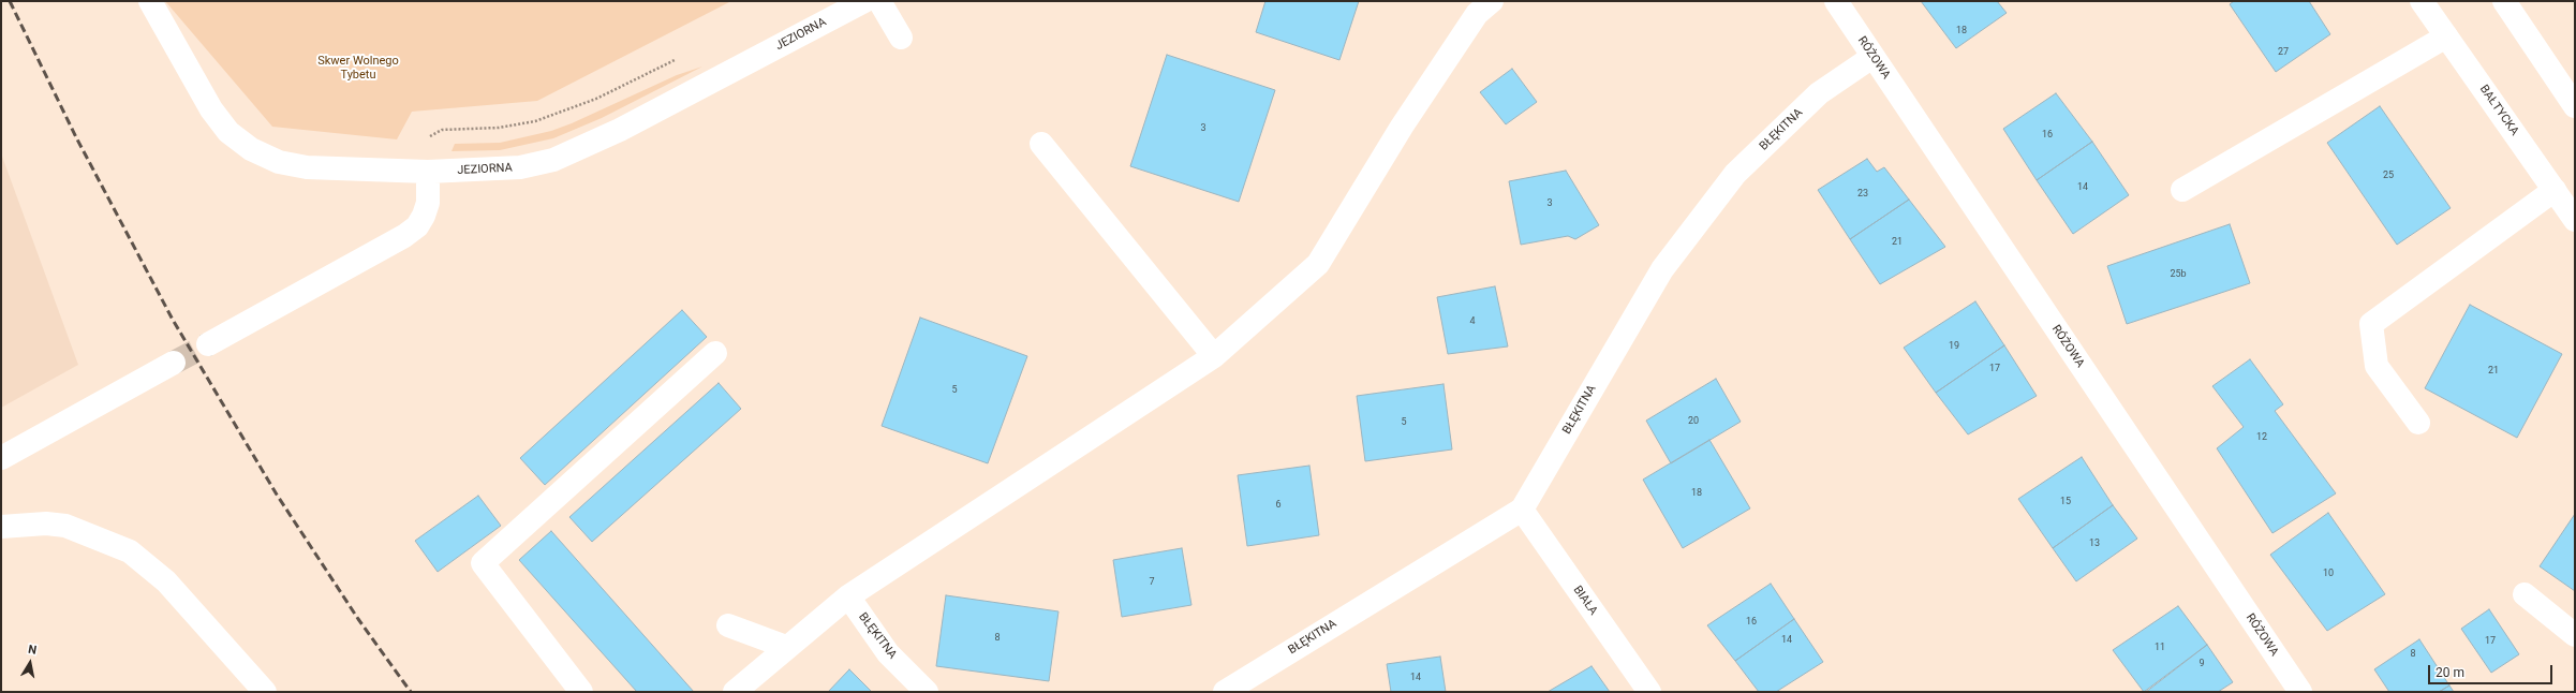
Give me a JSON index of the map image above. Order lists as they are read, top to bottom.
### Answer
{
  "streets": {
    "street": [
      "JEZIORNA",
      "RÓŻOWA",
      "BAŁTYCKA",
      "BŁĘKITNA",
      "BIAŁA"
    ]
  },
  "crossings": [
    ["RÓŻOWA", "BŁĘKITNA"],
    ["BŁĘKITNA", "BIAŁA"]
  ],
  "parks": ["Skwer Wolnego Tybetu"],
  "house_numbers": [
    "18",
    "27",
    "3",
    "16",
    "25",
    "14",
    "23",
    "3",
    "21",
    "25b",
    "4",
    "19",
    "17",
    "21",
    "5",
    "20",
    "5",
    "12",
    "18",
    "15",
    "6",
    "13",
    "10",
    "7",
    "16",
    "8",
    "14",
    "17",
    "11",
    "8",
    "9",
    "14"
  ],
  "scale_bar": "20 m",
  "north": "top"
}
